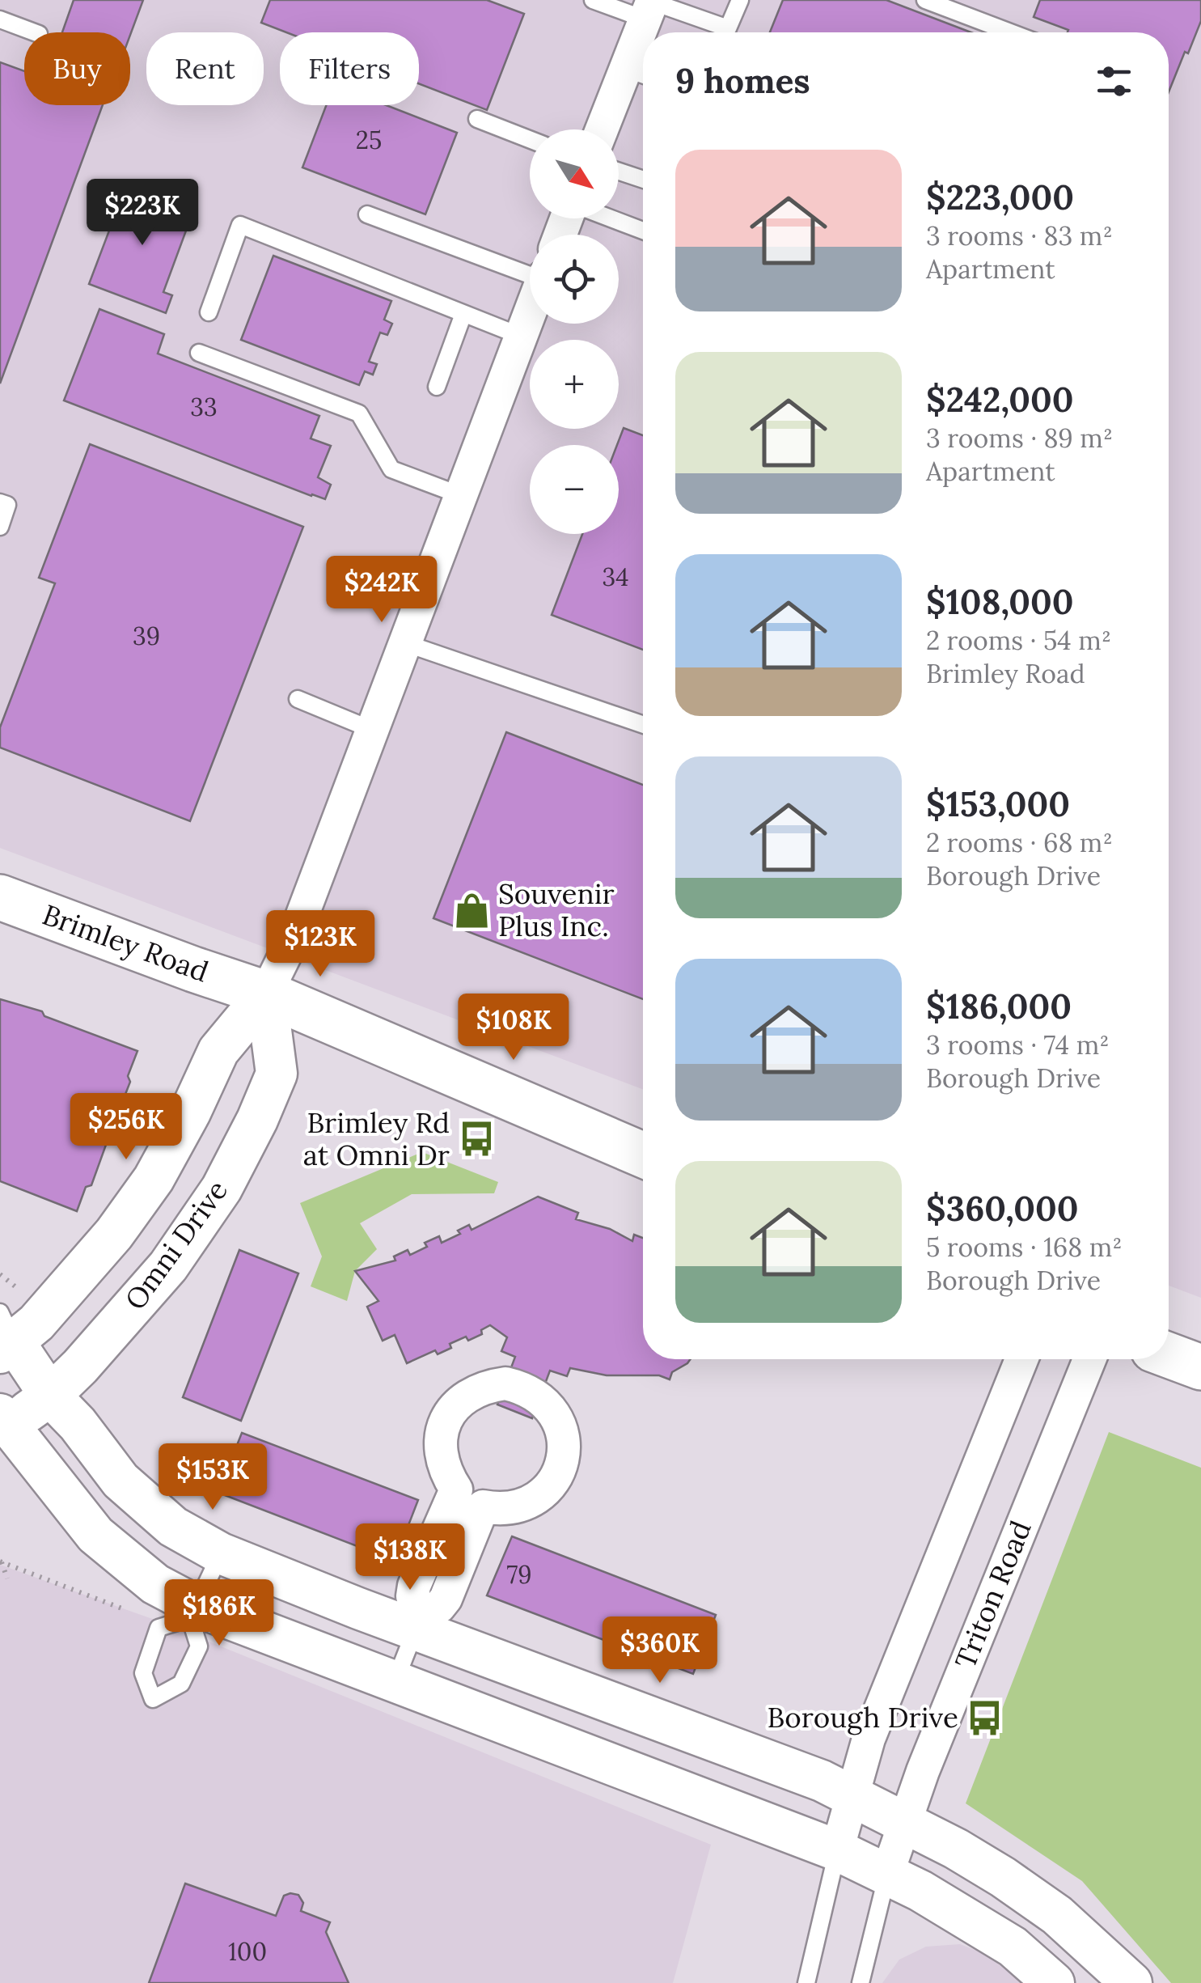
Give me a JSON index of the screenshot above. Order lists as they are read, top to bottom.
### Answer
{
  "streets": {
    "main road": ["Brimley Road"],
    "street": ["Omni Drive", "Triton Road"]
  },
  "crossings": [
    ["Brimley Road", "Omni Drive"]
  ],
  "places": {
    "shop": ["Souvenir Plus Inc."],
    "bus stop": ["Brimley Rd at Omni Dr", "Borough Drive"]
  },
  "house_numbers": [
    "25",
    "33",
    "34",
    "39",
    "79",
    "100"
  ],
  "north": "bottom right",
  "page": {
    "chip": ["Buy", "Rent", "Filters"],
    "heading": "9 homes",
    "map_buttons": ["+", "−"],
    "list": [
      {
        "name": "$223,000",
        "note": "3 rooms · 83 m² · Apartment"
      },
      {
        "name": "$242,000",
        "note": "3 rooms · 89 m² · Apartment"
      },
      {
        "name": "$108,000",
        "note": "2 rooms · 54 m² · Brimley Road"
      },
      {
        "name": "$153,000",
        "note": "2 rooms · 68 m² · Borough Drive"
      },
      {
        "name": "$186,000",
        "note": "3 rooms · 74 m² · Borough Drive"
      },
      {
        "name": "$360,000",
        "note": "5 rooms · 168 m² · Borough Drive"
      }
    ],
    "price": [
      "$223K",
      "$242K",
      "$123K",
      "$108K",
      "$256K",
      "$153K",
      "$138K",
      "$186K",
      "$360K"
    ]
  }
}
